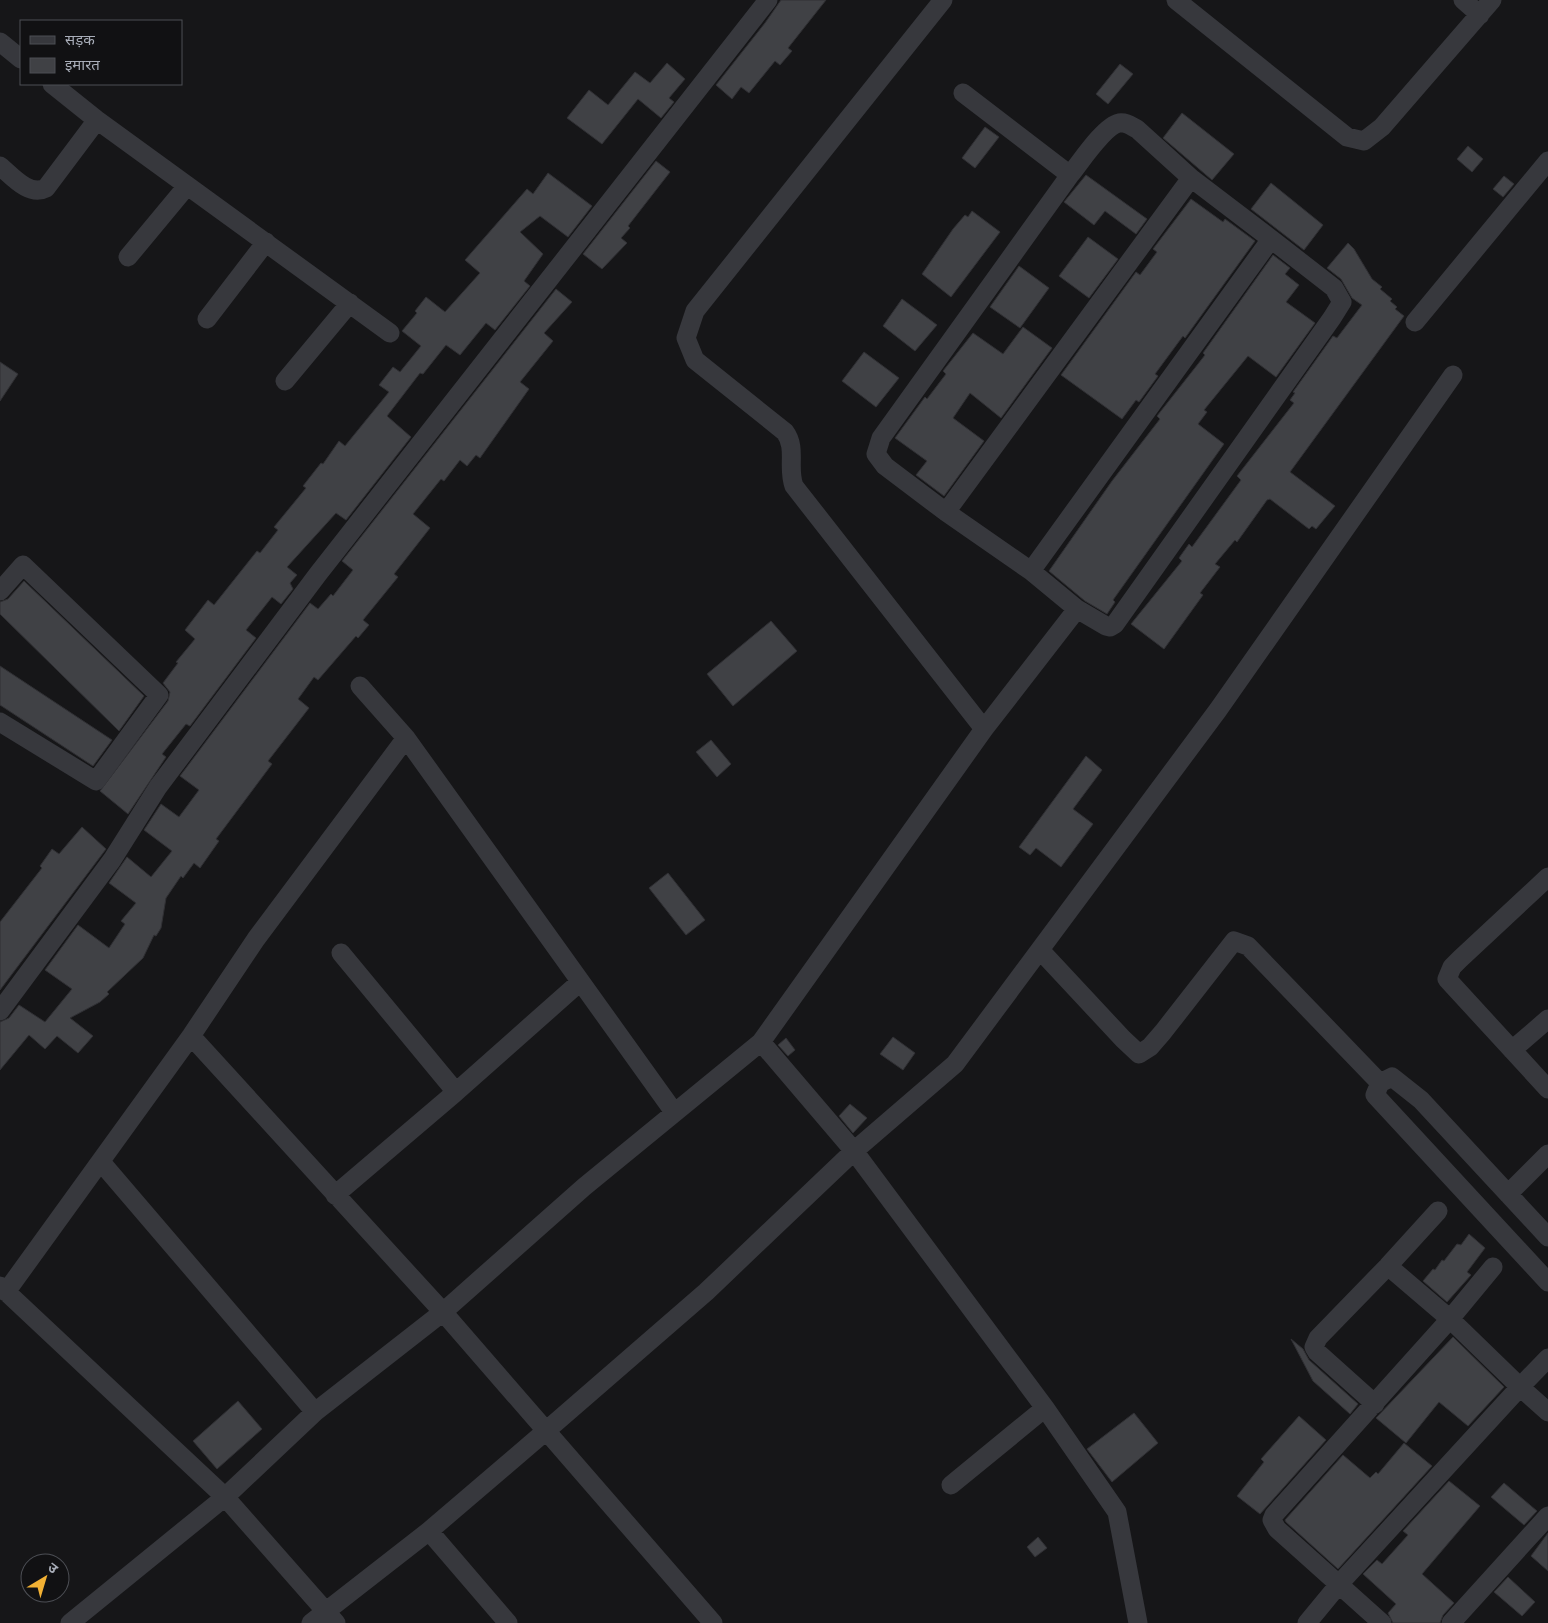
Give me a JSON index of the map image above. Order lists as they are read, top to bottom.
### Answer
{
  "legend": ["सड़क", "इमारत"],
  "north": "top right"
}
